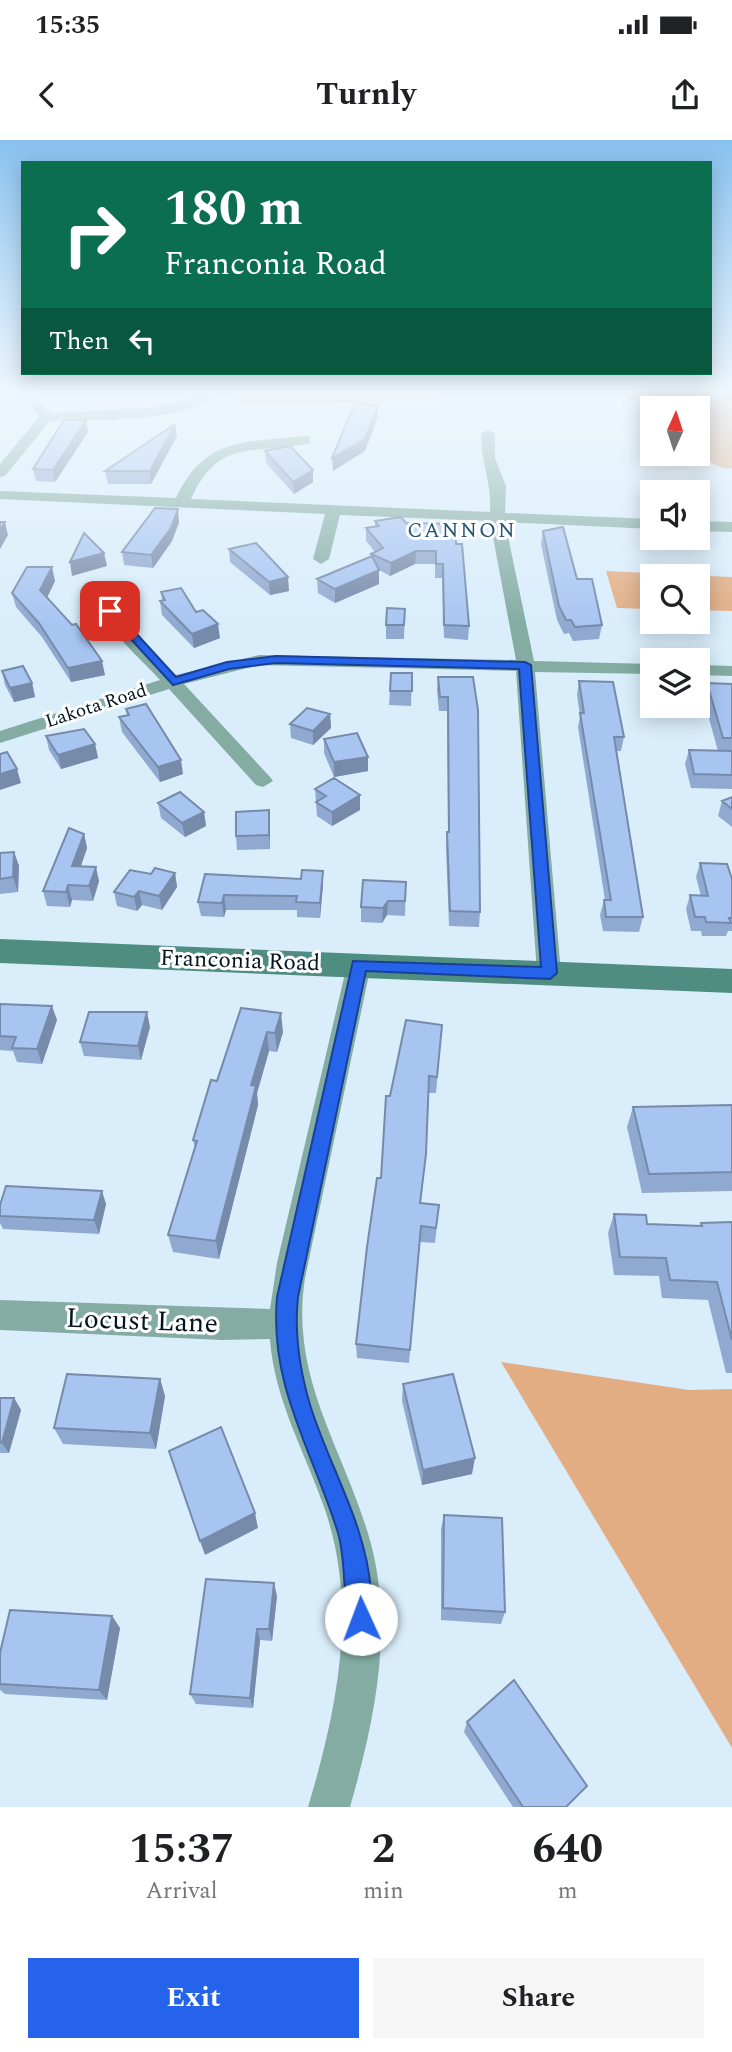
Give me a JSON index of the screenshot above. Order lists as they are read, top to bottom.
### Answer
{
  "streets": {
    "main road": ["Franconia Road"],
    "street": ["Lakota Road", "Locust Lane"]
  },
  "districts": ["CANNON"],
  "north": "top",
  "page": {
    "status": "15:35",
    "header": "Turnly",
    "turn": ["180 m", "Franconia Road"],
    "then": "Then",
    "eta": [
      "15:37",
      "Arrival",
      "2",
      "min",
      "640",
      "m"
    ],
    "buttons": ["Exit", "Share"]
  }
}
